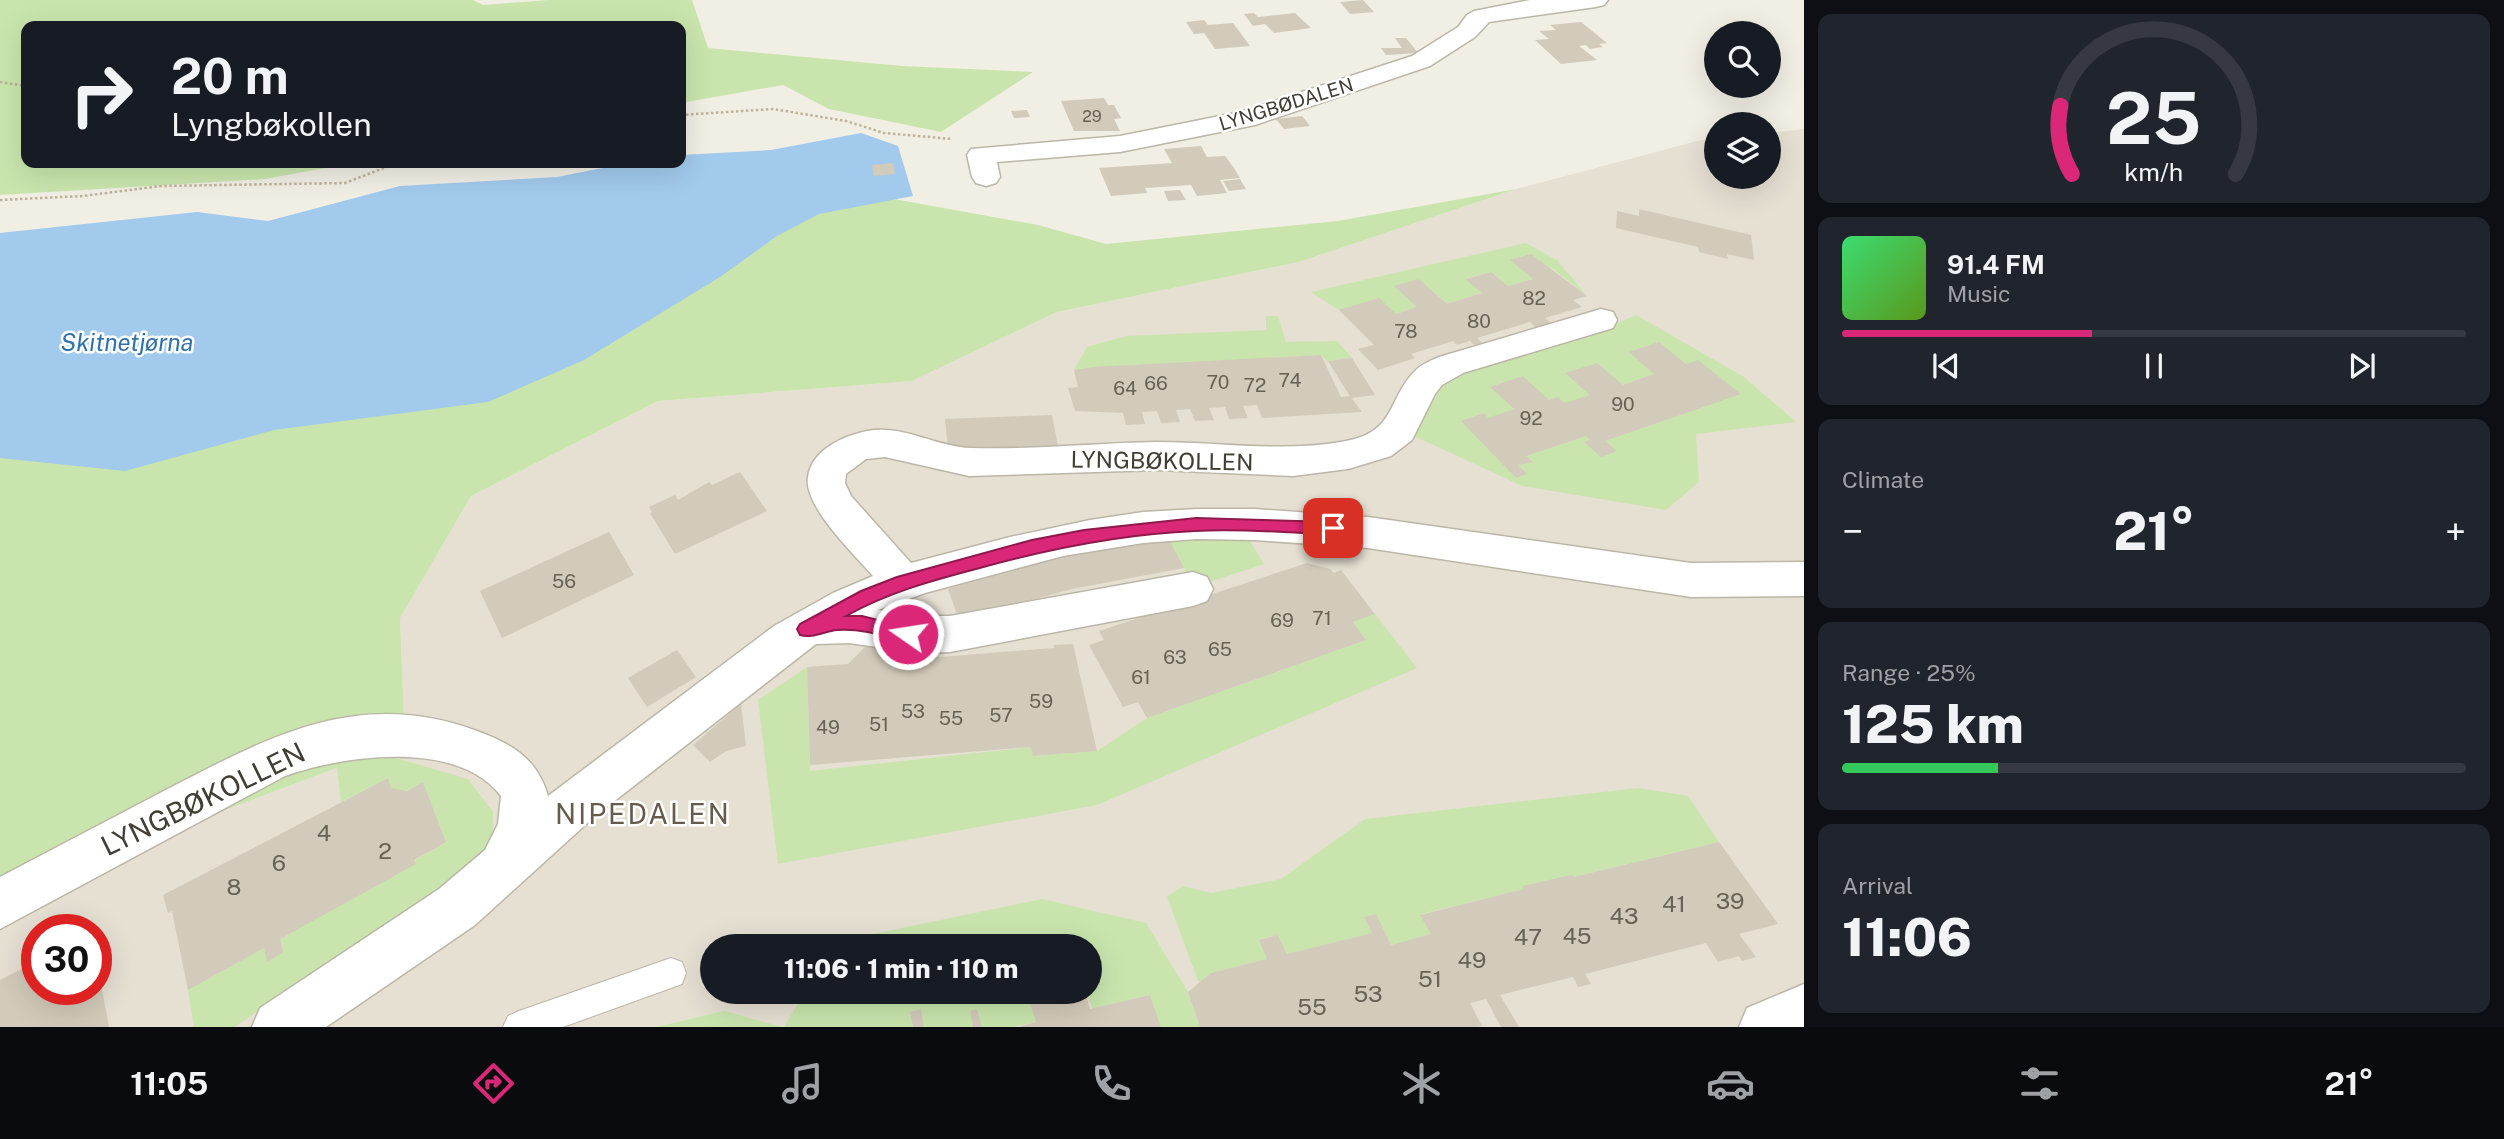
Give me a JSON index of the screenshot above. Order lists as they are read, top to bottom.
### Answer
{
  "streets": {
    "street": ["LYNGBØDALEN", "LYNGBØKOLLEN"]
  },
  "districts": ["NIPEDALEN"],
  "water": ["Skitnetjørna"],
  "house_numbers": [
    "29",
    "82",
    "80",
    "78",
    "74",
    "70",
    "66",
    "72",
    "64",
    "90",
    "92",
    "56",
    "71",
    "69",
    "65",
    "63",
    "61",
    "59",
    "53",
    "57",
    "55",
    "51",
    "49",
    "4",
    "2",
    "6",
    "8",
    "39",
    "41",
    "43",
    "45",
    "47",
    "49",
    "51",
    "53",
    "55"
  ],
  "page": {
    "turn": ["20 m", "Lyngbøkollen"],
    "song": ["91.4 FM", "Music"],
    "tile": [
      "Climate",
      ["Range · 25%", "125 km"],
      ["Arrival", "11:06"]
    ],
    "heat": ["−", "21°", "+"],
    "limit": "30",
    "trip": "11:06 · 1 min · 110 m",
    "tabs": ["11:05", "21°"],
    "gauge": ["25", "km/h"]
  }
}
